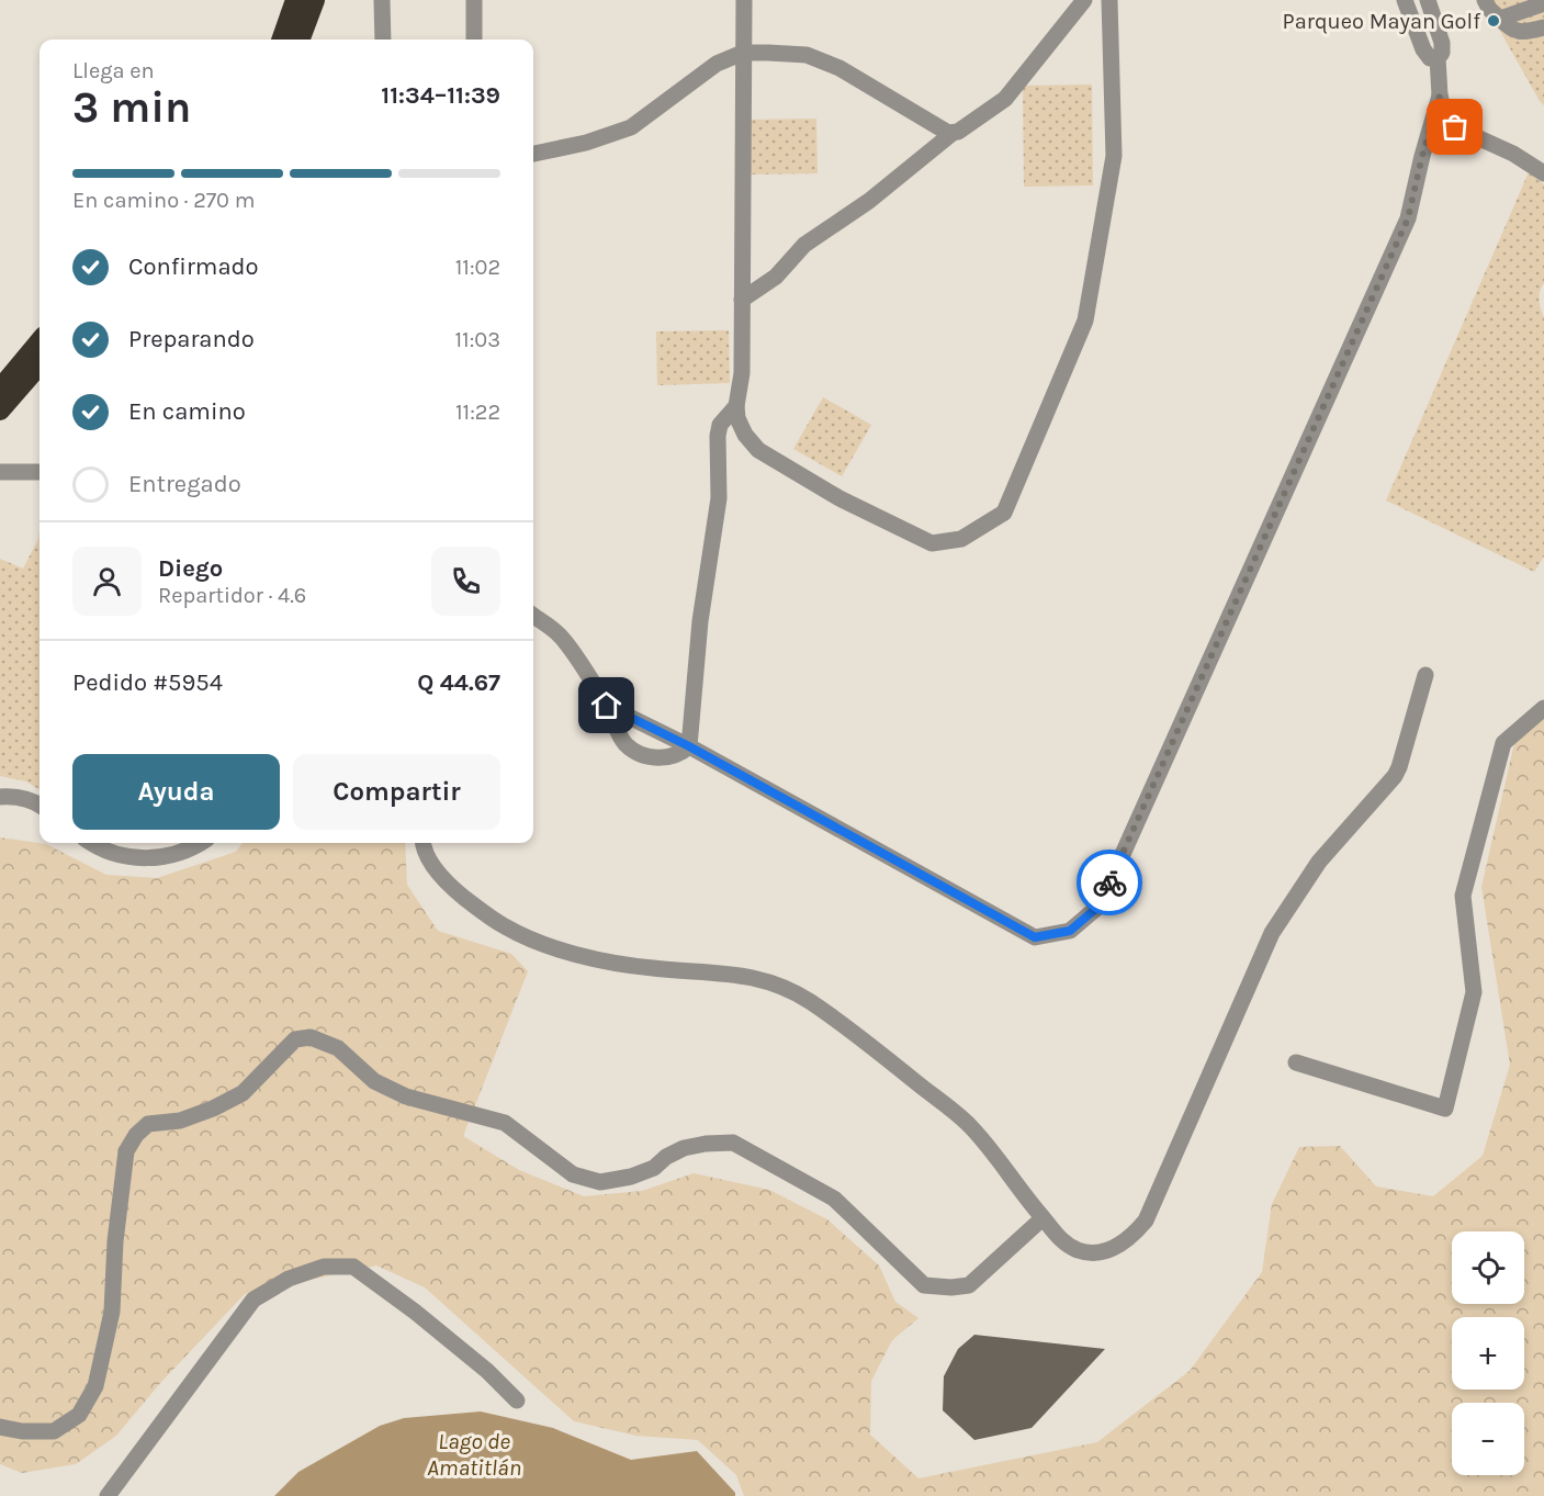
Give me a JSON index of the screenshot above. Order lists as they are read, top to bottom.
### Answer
{
  "water": ["Lago de Amatitlán"],
  "places": ["Parqueo Mayan Golf"],
  "page": {
    "heading": ["3 min", "Llega en", "11:34–11:39"],
    "panel": [
      "Diego",
      "Repartidor · 4.6",
      "Pedido #5954",
      "Q 44.67"
    ],
    "bar": "En camino · 270 m",
    "list": [
      ["Confirmado", "11:02"],
      ["Preparando", "11:03"],
      ["En camino", "11:22"],
      "Entregado"
    ],
    "buttons": ["Ayuda", "Compartir"],
    "map_buttons": ["+", "−"]
  }
}
